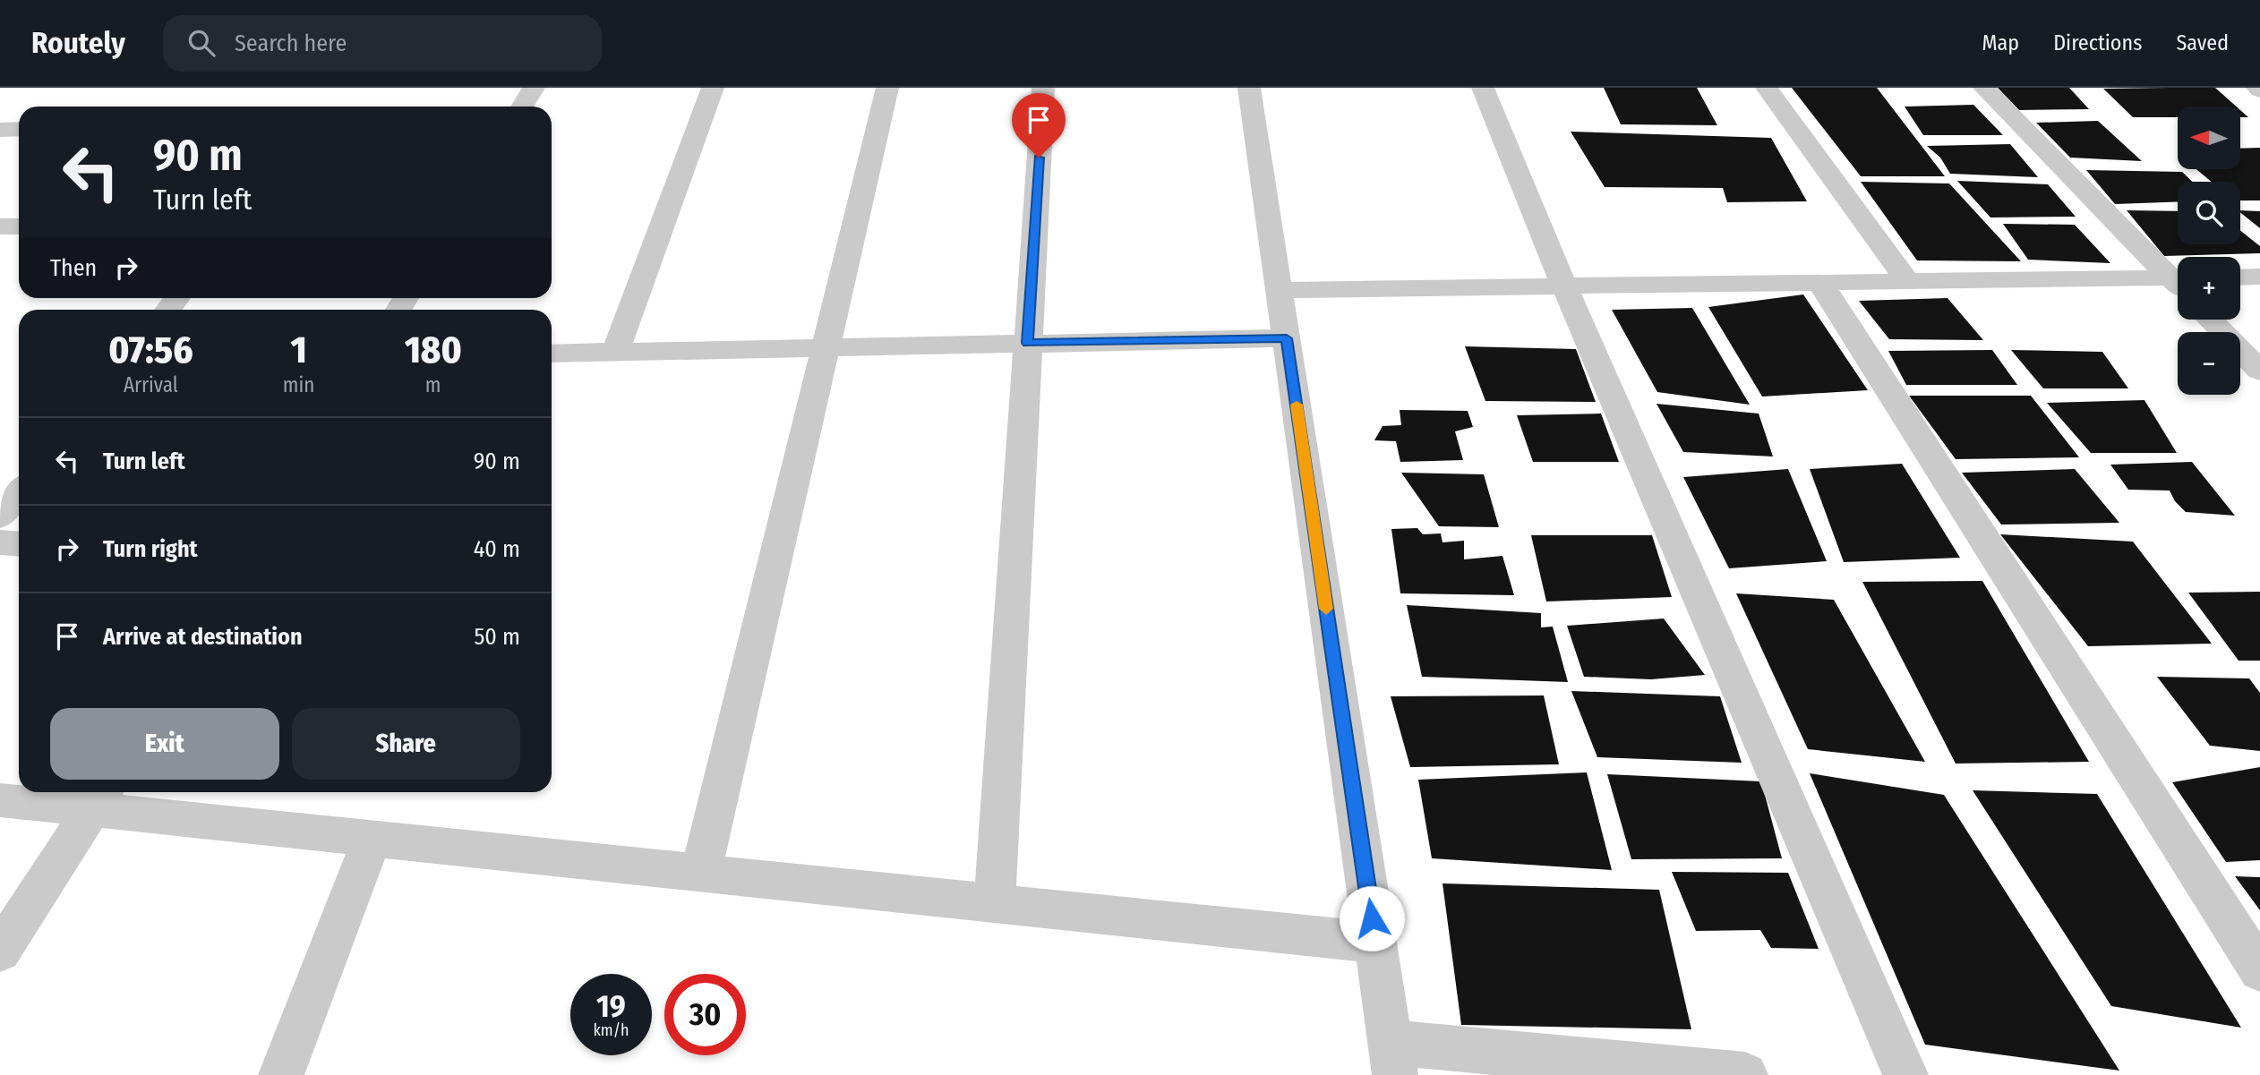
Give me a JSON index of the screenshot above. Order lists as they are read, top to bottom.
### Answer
{
  "north": "left",
  "page": {
    "header": "Routely",
    "search": "Search here",
    "nav": ["Map", "Directions", "Saved"],
    "map_buttons": ["+", "−"],
    "turn": ["90 m", "Turn left"],
    "then": "Then",
    "eta": [
      "07:56",
      "Arrival",
      "1",
      "min",
      "180",
      "m"
    ],
    "list": [
      {
        "name": "Turn left",
        "value": "90 m"
      },
      {
        "name": "Turn right",
        "value": "40 m"
      },
      {
        "name": "Arrive at destination",
        "value": "50 m"
      }
    ],
    "buttons": ["Exit", "Share"],
    "speed": "19 km/h",
    "limit": "30"
  }
}
